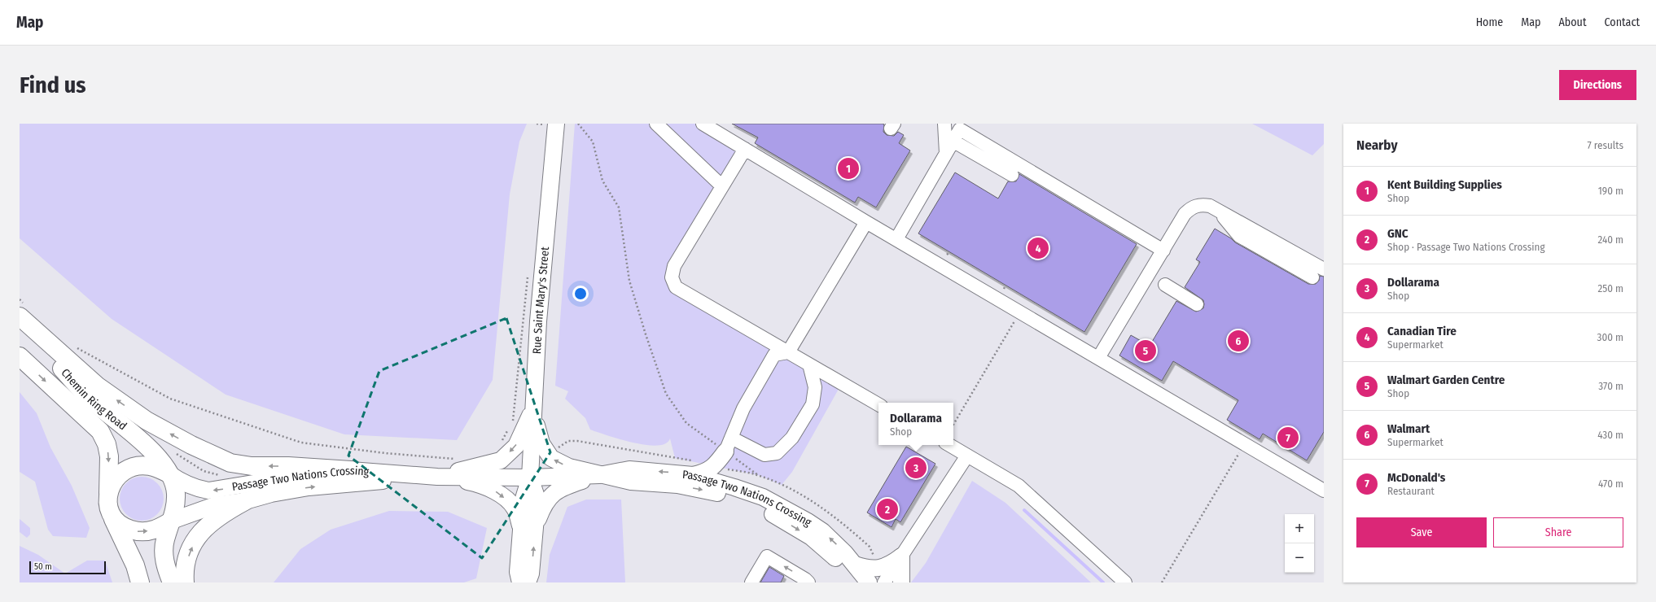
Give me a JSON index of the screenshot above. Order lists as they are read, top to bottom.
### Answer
{
  "streets": {
    "highway": ["Chemin Ring Road"],
    "main road": ["Rue Saint Mary's Street", "Passage Two Nations Crossing"]
  },
  "crossings": [
    ["Rue Saint Mary's Street", "Passage Two Nations Crossing"],
    ["Chemin Ring Road", "Passage Two Nations Crossing"]
  ],
  "scale_bar": "50 m",
  "page": {
    "header": "Map",
    "nav": [
      "Home",
      "Map",
      "About",
      "Contact"
    ],
    "buttons": [
      "Directions",
      ["Save", "Share"]
    ],
    "title": "Find us",
    "heading": ["Nearby", "7 results"],
    "pins": [
      "1",
      "4",
      "6",
      "5",
      "7",
      "3",
      "2"
    ],
    "list": [
      {
        "mark": "1",
        "name": "Kent Building Supplies",
        "note": "Shop",
        "value": "190 m"
      },
      {
        "mark": "2",
        "name": "GNC",
        "note": "Shop · Passage Two Nations Crossing",
        "value": "240 m"
      },
      {
        "mark": "3",
        "name": "Dollarama",
        "note": "Shop",
        "value": "250 m"
      },
      {
        "mark": "4",
        "name": "Canadian Tire",
        "note": "Supermarket",
        "value": "300 m"
      },
      {
        "mark": "5",
        "name": "Walmart Garden Centre",
        "note": "Shop",
        "value": "370 m"
      },
      {
        "mark": "6",
        "name": "Walmart",
        "note": "Supermarket",
        "value": "430 m"
      },
      {
        "mark": "7",
        "name": "McDonald's",
        "note": "Restaurant",
        "value": "470 m"
      }
    ],
    "popup": ["Dollarama", "Shop"],
    "map_buttons": ["+", "−"],
    "scale": "50 m"
  }
}
